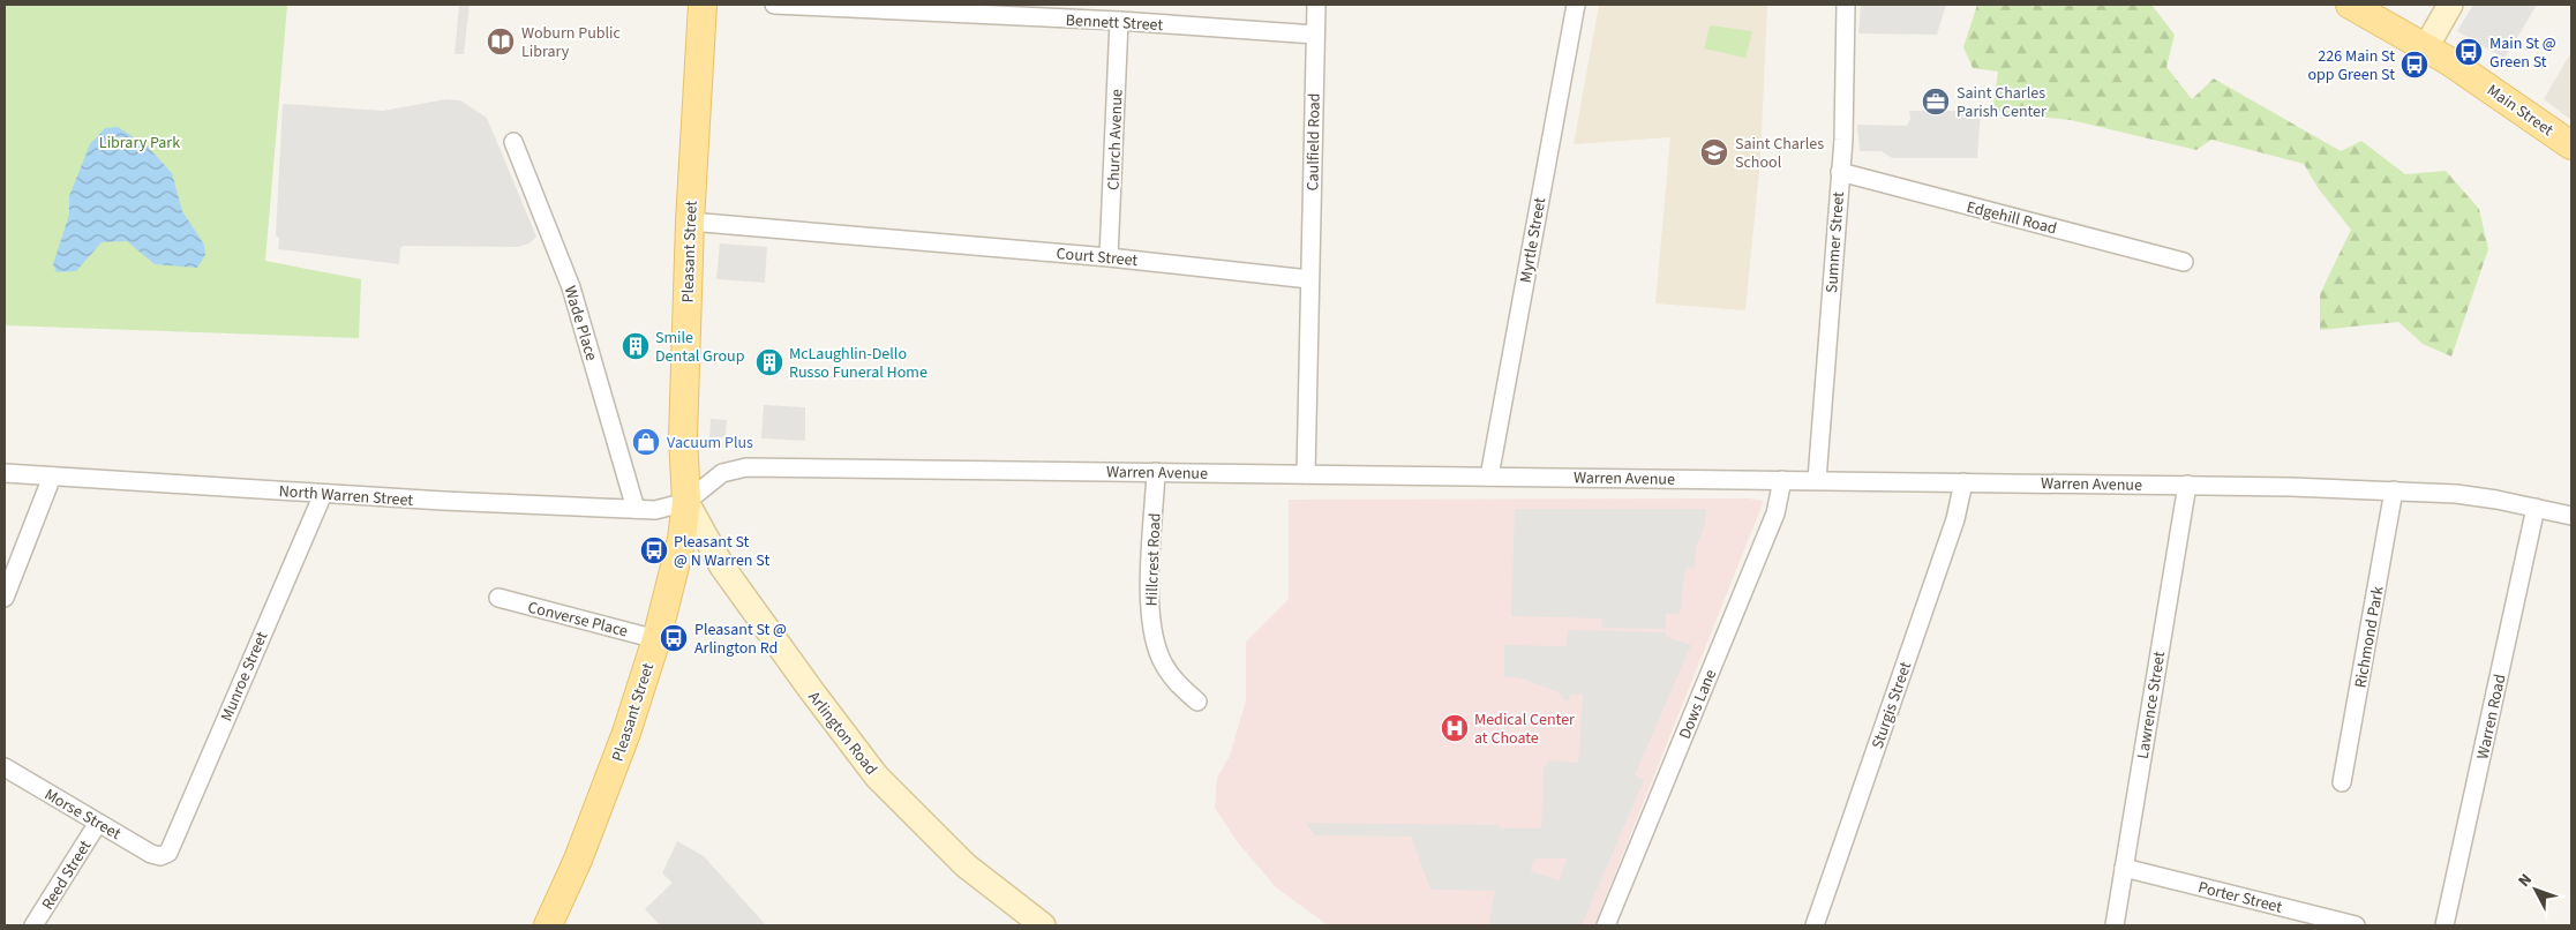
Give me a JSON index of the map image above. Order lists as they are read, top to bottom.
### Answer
{
  "streets": {
    "main road": ["Main Street", "Pleasant Street"],
    "street": [
      "Bennett Street",
      "Church Avenue",
      "Caulfield Road",
      "Edgehill Road",
      "Myrtle Street",
      "Summer Street",
      "Court Street",
      "Wade Place",
      "Warren Avenue",
      "North Warren Street",
      "Hillcrest Road",
      "Converse Place",
      "Richmond Park",
      "Munroe Street",
      "Dows Lane",
      "Sturgis Street",
      "Lawrence Street",
      "Warren Road",
      "Arlington Road",
      "Morse Street",
      "Reed Street",
      "Porter Street"
    ]
  },
  "crossings": [
    ["Bennett Street", "Church Avenue"],
    ["Bennett Street", "Caulfield Road"],
    ["Church Avenue", "Court Street"],
    ["Caulfield Road", "Court Street"],
    ["Edgehill Road", "Summer Street"],
    ["Myrtle Street", "Warren Avenue"],
    ["Summer Street", "Warren Avenue"],
    ["Pleasant Street", "Court Street"],
    ["Pleasant Street", "Warren Avenue"],
    ["Pleasant Street", "North Warren Street"],
    ["Pleasant Street", "Converse Place"],
    ["Pleasant Street", "Arlington Road"],
    ["Wade Place", "North Warren Street"],
    ["Warren Avenue", "North Warren Street"],
    ["Warren Avenue", "Hillcrest Road"],
    ["Warren Avenue", "Richmond Park"],
    ["Warren Avenue", "Dows Lane"],
    ["Warren Avenue", "Sturgis Street"],
    ["Warren Avenue", "Lawrence Street"],
    ["Warren Avenue", "Warren Road"],
    ["Warren Avenue", "Arlington Road"],
    ["North Warren Street", "Munroe Street"],
    ["North Warren Street", "Arlington Road"],
    ["Munroe Street", "Morse Street"],
    ["Lawrence Street", "Porter Street"],
    ["Morse Street", "Reed Street"]
  ],
  "parks": ["Library Park"],
  "places": {
    "library": ["Woburn Public Library"],
    "bus stop": [
      "Main St @ Green St",
      "226 Main St opp Green St",
      "Pleasant St @ N Warren St",
      "Pleasant St @ Arlington Rd"
    ],
    "office": ["Saint Charles Parish Center"],
    "school or university": ["Saint Charles School"],
    "building": ["Smile Dental Group", "McLaughlin-Dello Russo Funeral Home"],
    "shop": ["Vacuum Plus"],
    "hospital": ["Medical Center at Choate"]
  },
  "north": "top left"
}
